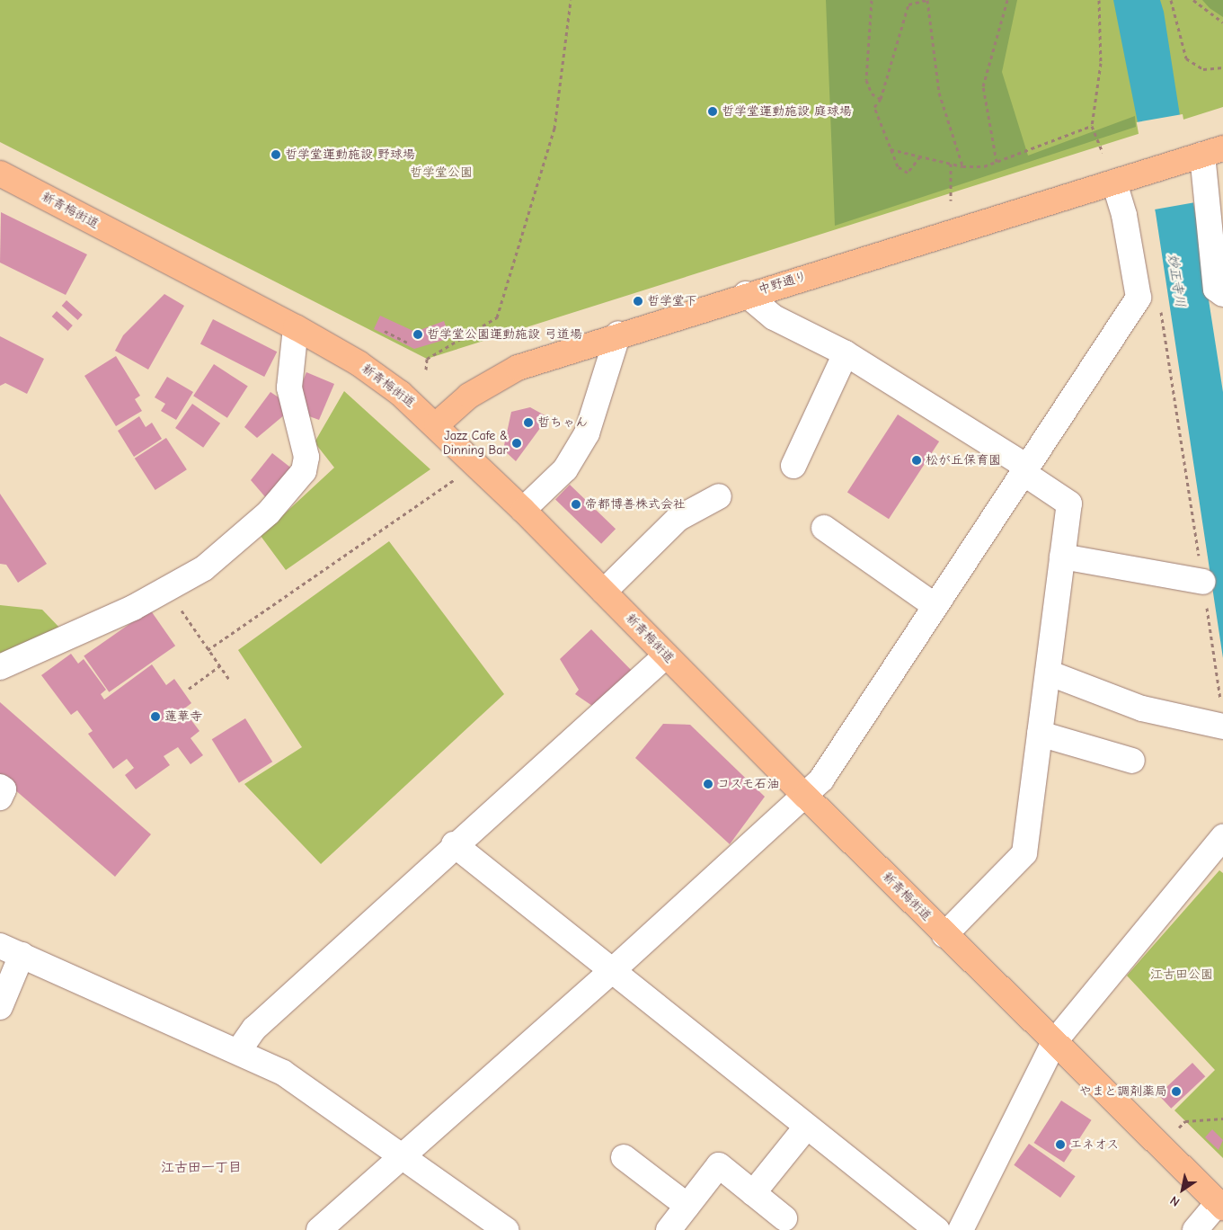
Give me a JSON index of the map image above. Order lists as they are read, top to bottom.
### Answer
{
  "streets": {
    "main road": ["新青梅街道", "中野通り"]
  },
  "crossings": [
    ["新青梅街道", "中野通り"]
  ],
  "districts": ["江古田一丁目"],
  "water": ["妙正寺川"],
  "parks": ["哲学堂公園", "江古田公園"],
  "places": [
    "哲学堂運動施設 庭球場",
    "哲学堂運動施設 野球場",
    "哲学堂下",
    "哲学堂公園運動施設 弓道場",
    "哲ちゃん",
    "Jazz Cafe & Dinning Bar",
    "松が丘保育園",
    "帝都博善株式会社",
    "蓮華寺",
    "コスモ石油",
    "やまと調剤薬局",
    "エネオス"
  ],
  "north": "bottom left"
}
